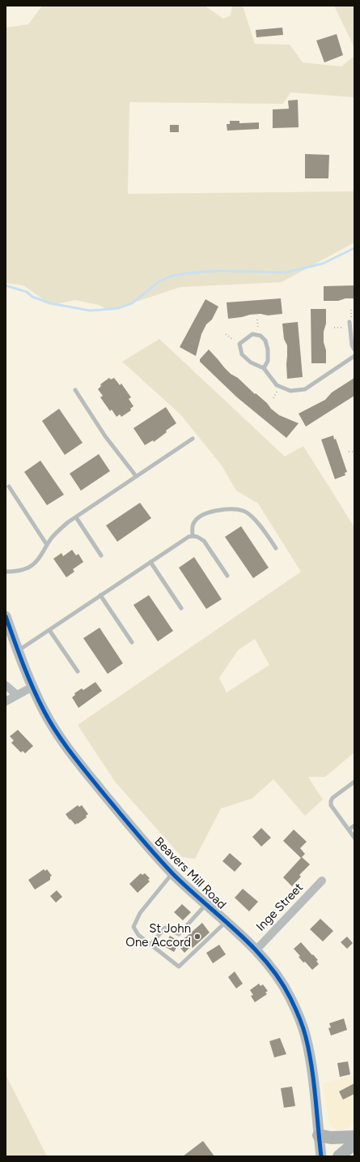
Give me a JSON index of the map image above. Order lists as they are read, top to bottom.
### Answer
{
  "streets": {
    "street": ["Beavers Mill Road", "Inge Street"]
  },
  "crossings": [
    ["Beavers Mill Road", "Inge Street"]
  ],
  "places": ["St John One Accord"]
}
